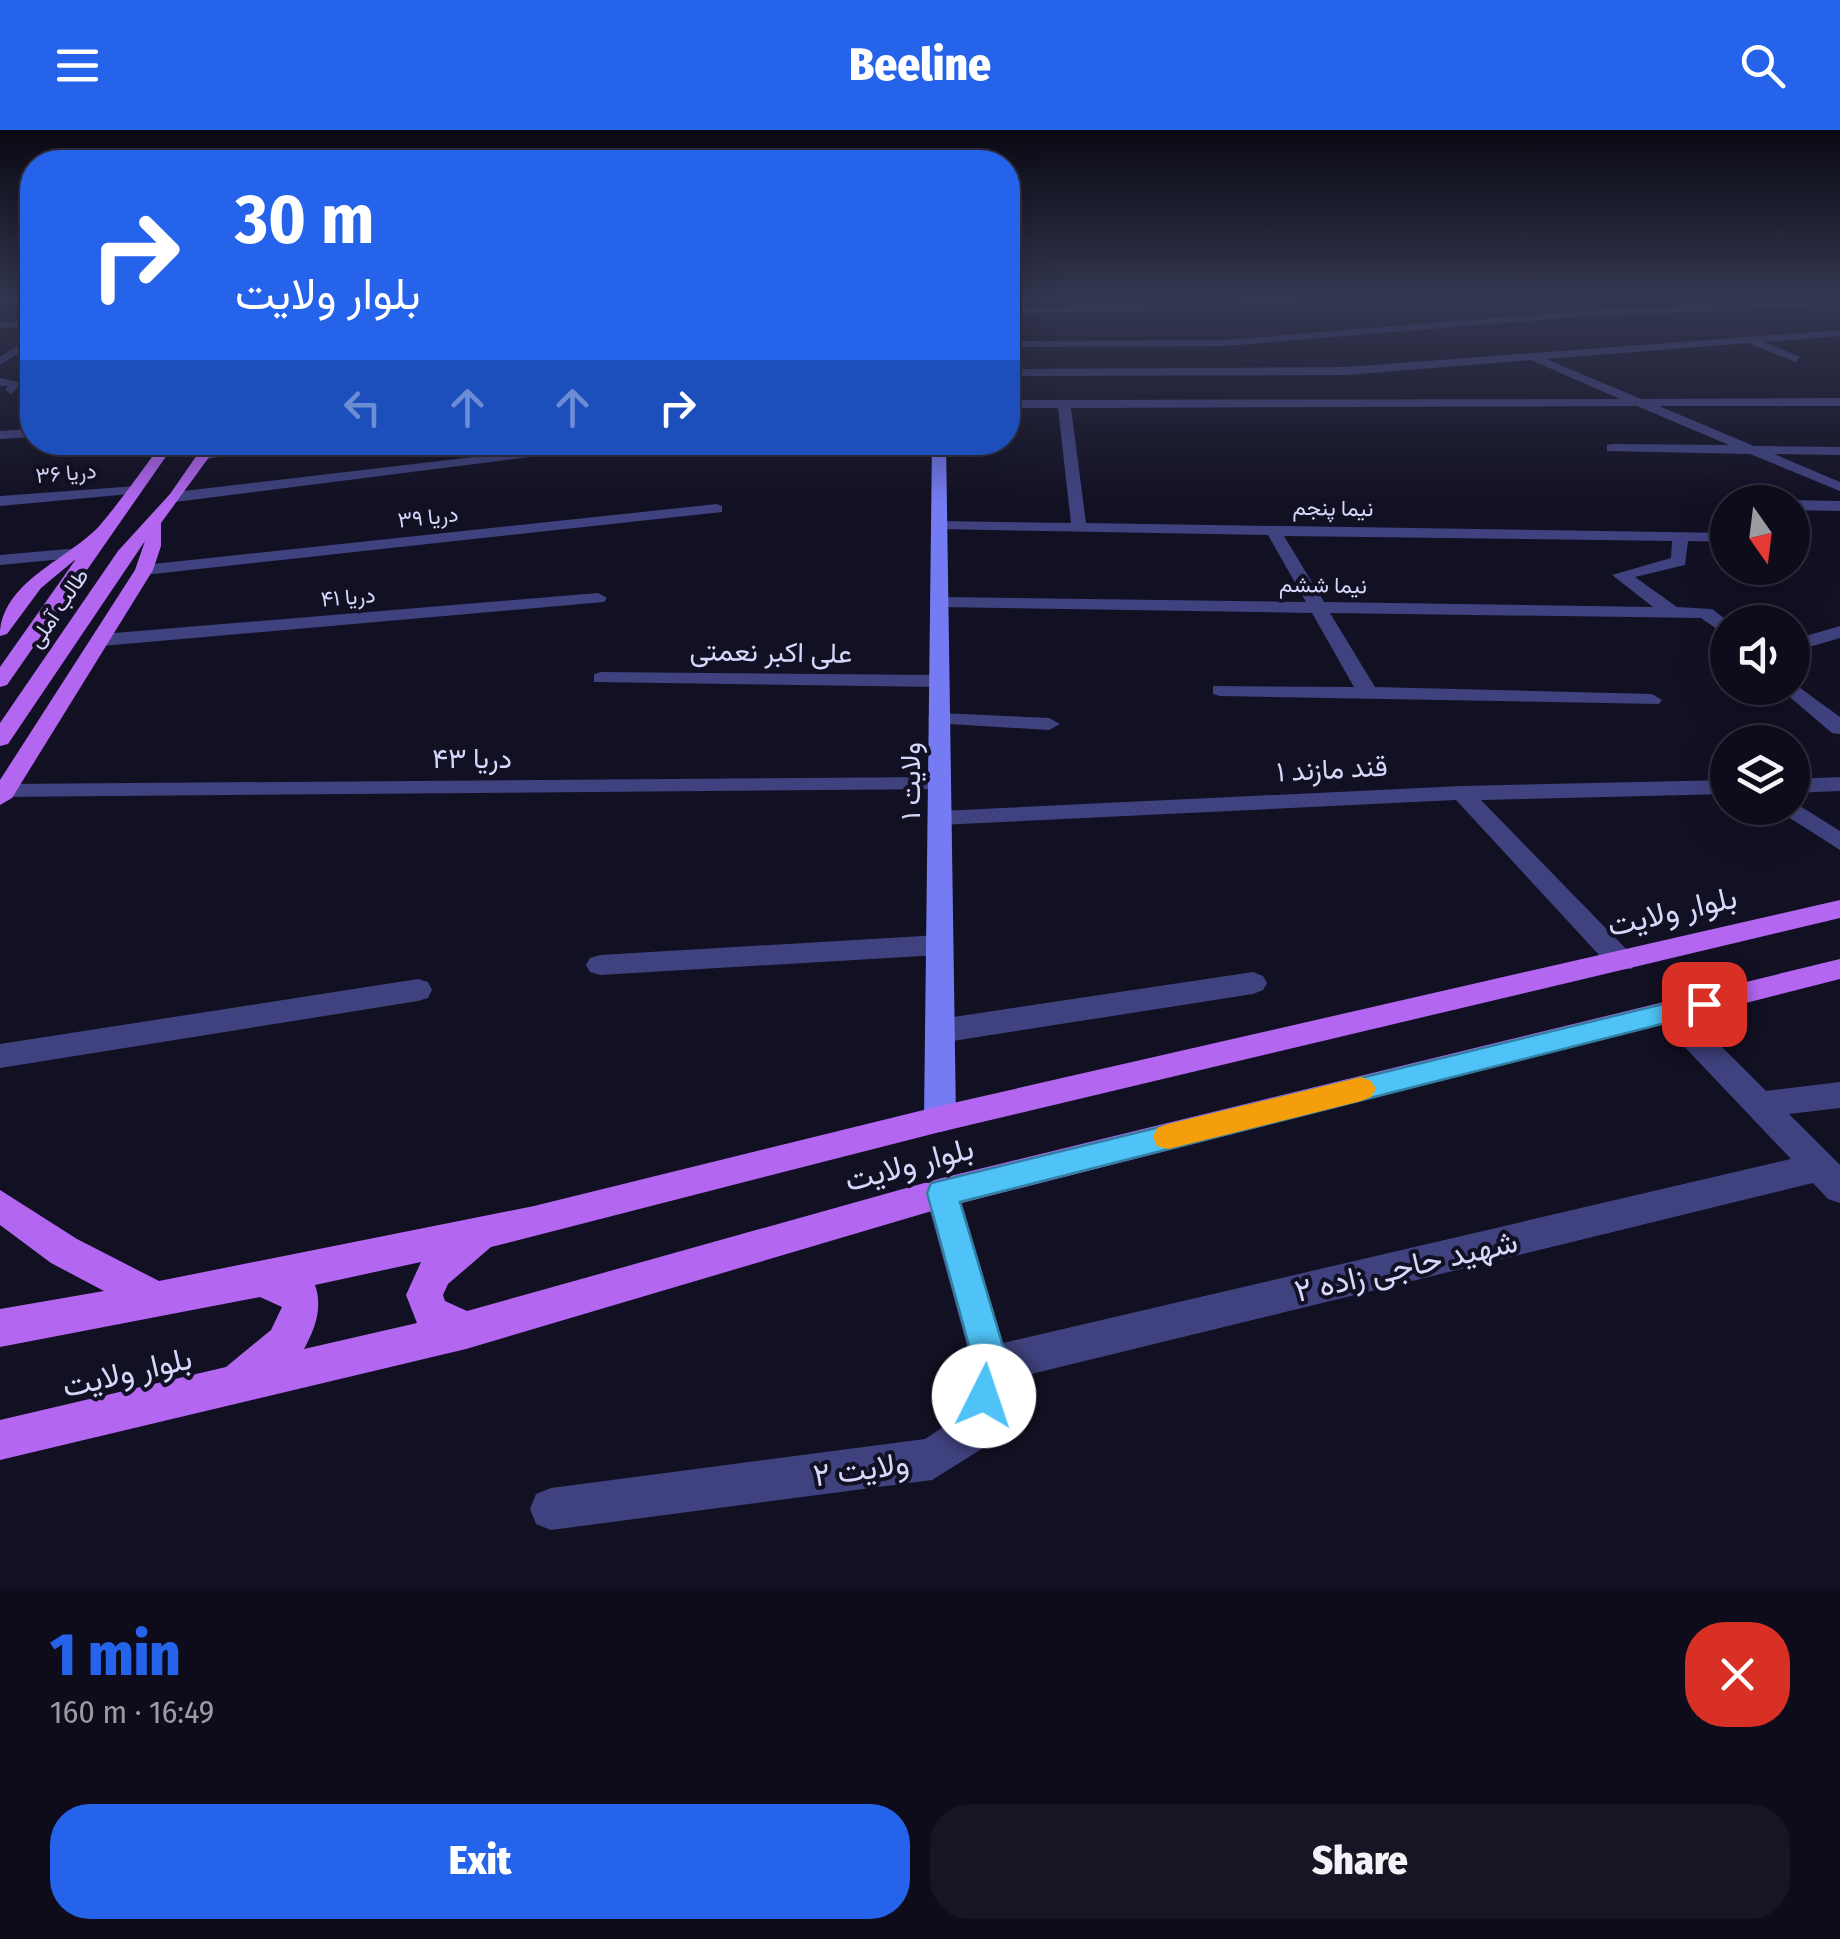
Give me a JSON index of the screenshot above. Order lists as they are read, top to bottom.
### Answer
{
  "streets": {
    "main road": ["طالب آملی", "بلوار ولایت"],
    "street": [
      "دریا ۳۶",
      "نیما پنجم",
      "دریا ۳۹",
      "نیما ششم",
      "دریا ۴۱",
      "علی اکبر نعمتی",
      "دریا ۴۳",
      "قند مازند ۱",
      "ولایت ۱",
      "شهید حاجی زاده ۲",
      "ولایت ۲"
    ]
  },
  "crossings": [
    ["نیما پنجم", "ولایت ۱"],
    ["نیما ششم", "ولایت ۱"],
    ["علی اکبر نعمتی", "ولایت ۱"],
    ["دریا ۴۳", "ولایت ۱"],
    ["قند مازند ۱", "ولایت ۱"],
    ["ولایت ۱", "بلوار ولایت"],
    ["شهید حاجی زاده ۲", "ولایت ۲"]
  ],
  "north": "bottom",
  "page": {
    "header": "Beeline",
    "turn": ["30 m", "بلوار ولایت"],
    "heading": ["1 min", "160 m · 16:49"],
    "buttons": ["Exit", "Share"]
  }
}
